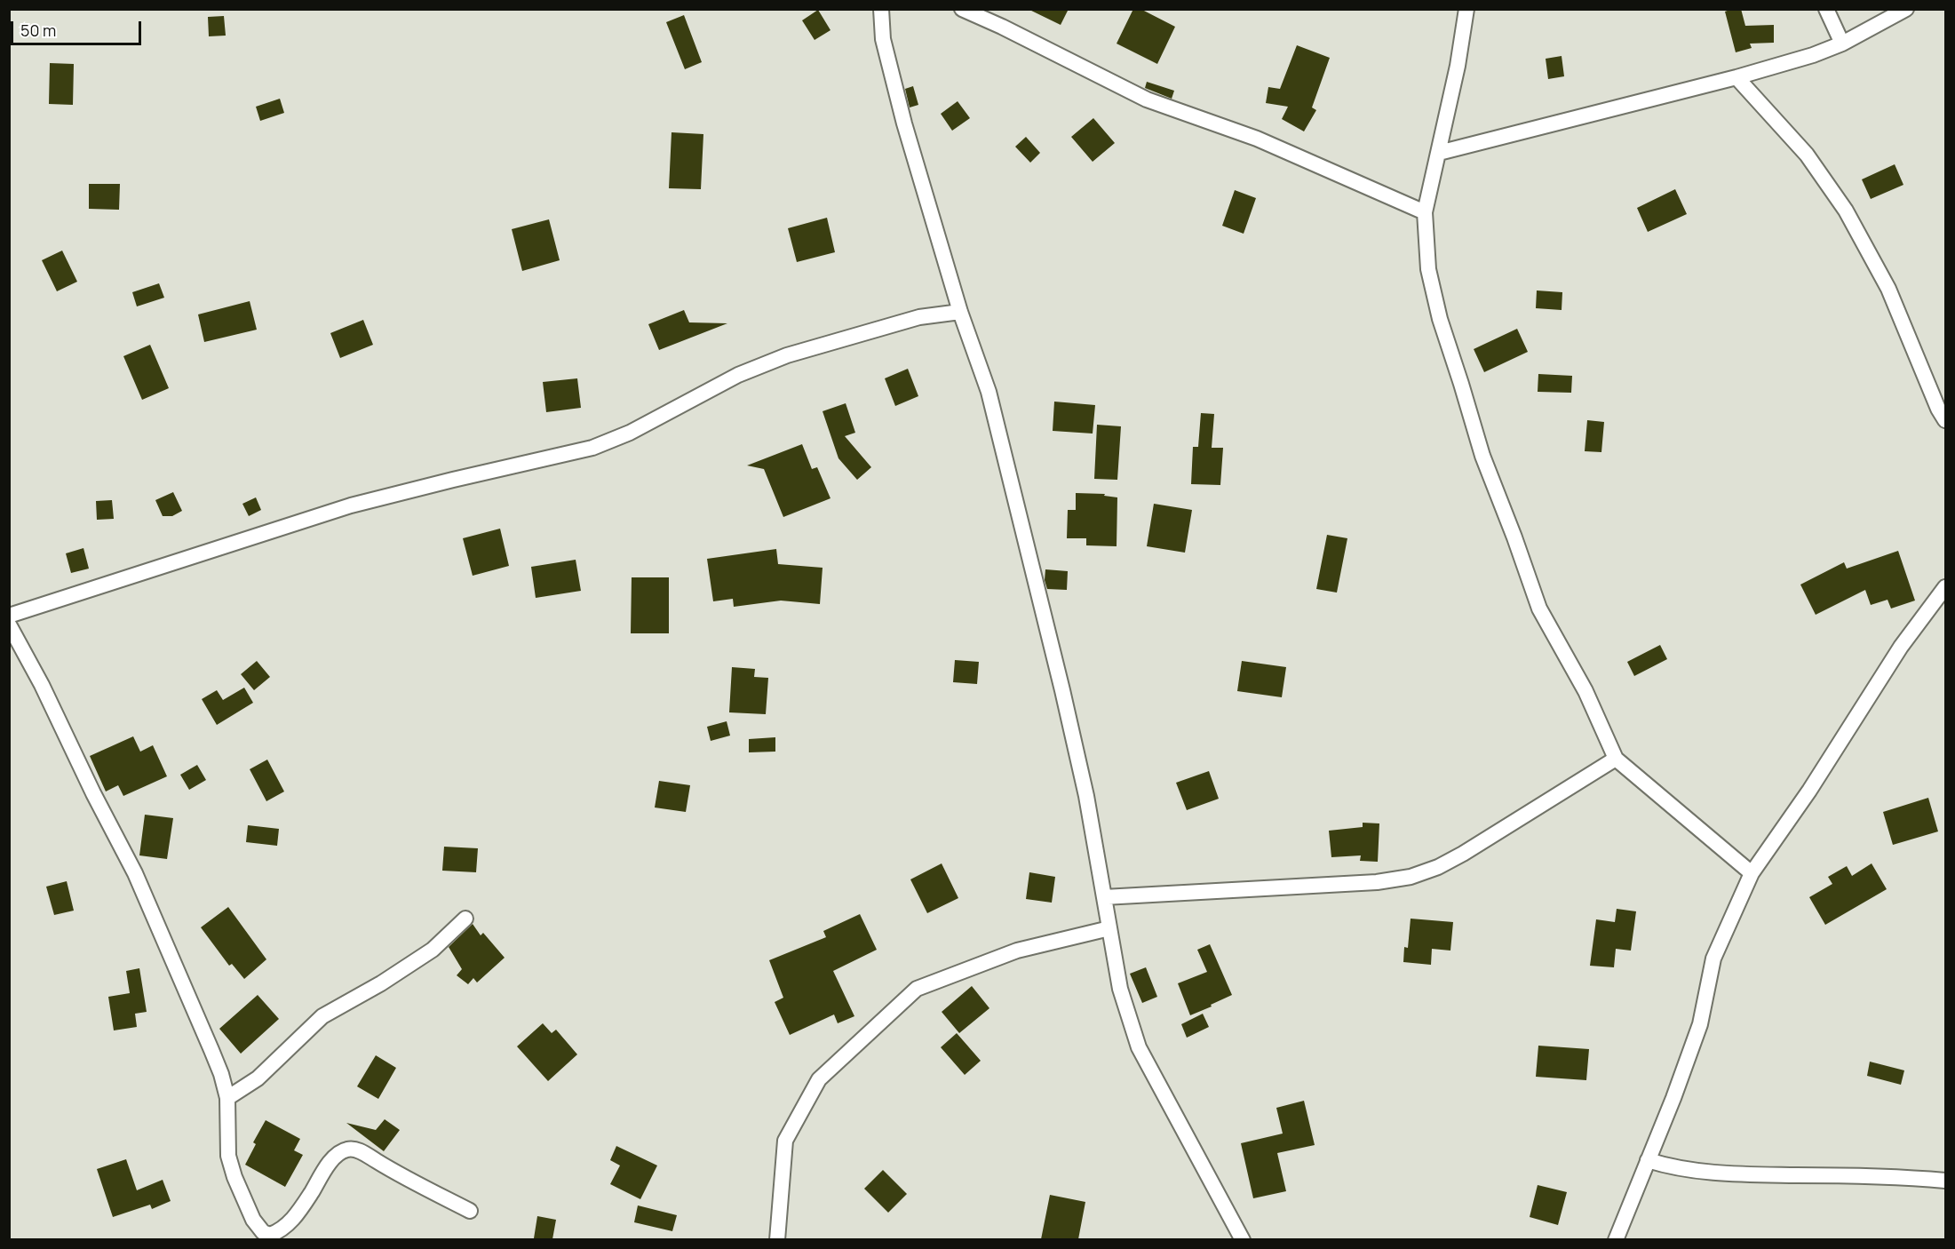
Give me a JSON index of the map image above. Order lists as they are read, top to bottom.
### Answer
{
  "scale_bar": "50 m"
}
